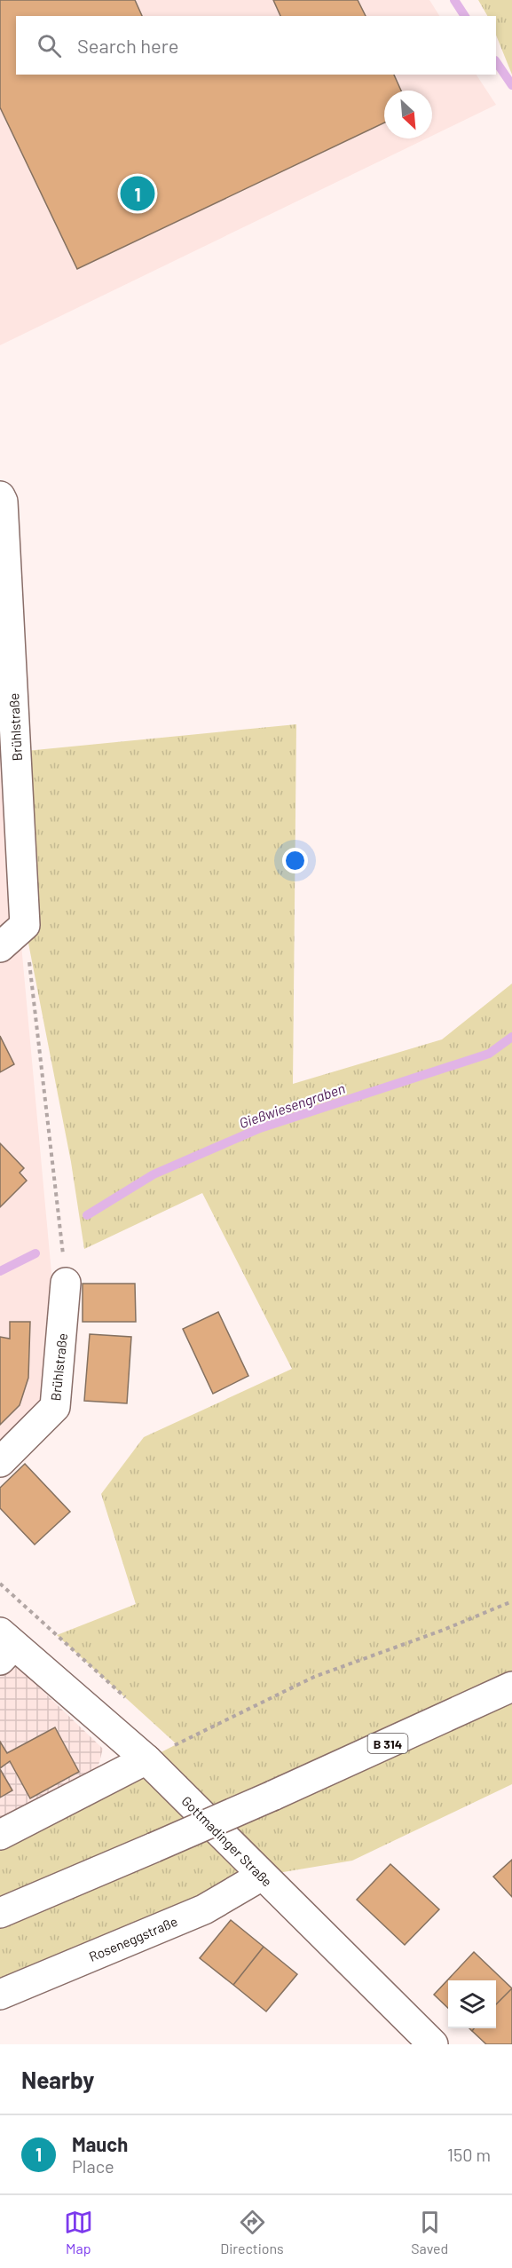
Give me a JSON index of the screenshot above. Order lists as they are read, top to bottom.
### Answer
{
  "streets": {
    "main road": [
      "Brühlstraße",
      "B 314",
      "Gottmadinger Straße",
      "Roseneggstraße"
    ]
  },
  "crossings": [
    ["Gottmadinger Straße", "Roseneggstraße"]
  ],
  "water": ["Gießwiesengraben"],
  "north": "bottom right",
  "page": {
    "search": "Search here",
    "pins": "1",
    "heading": "Nearby",
    "list": [
      {
        "mark": "1",
        "name": "Mauch",
        "note": "Place",
        "value": "150 m"
      }
    ],
    "nav": ["Map", "Directions", "Saved"]
  }
}
